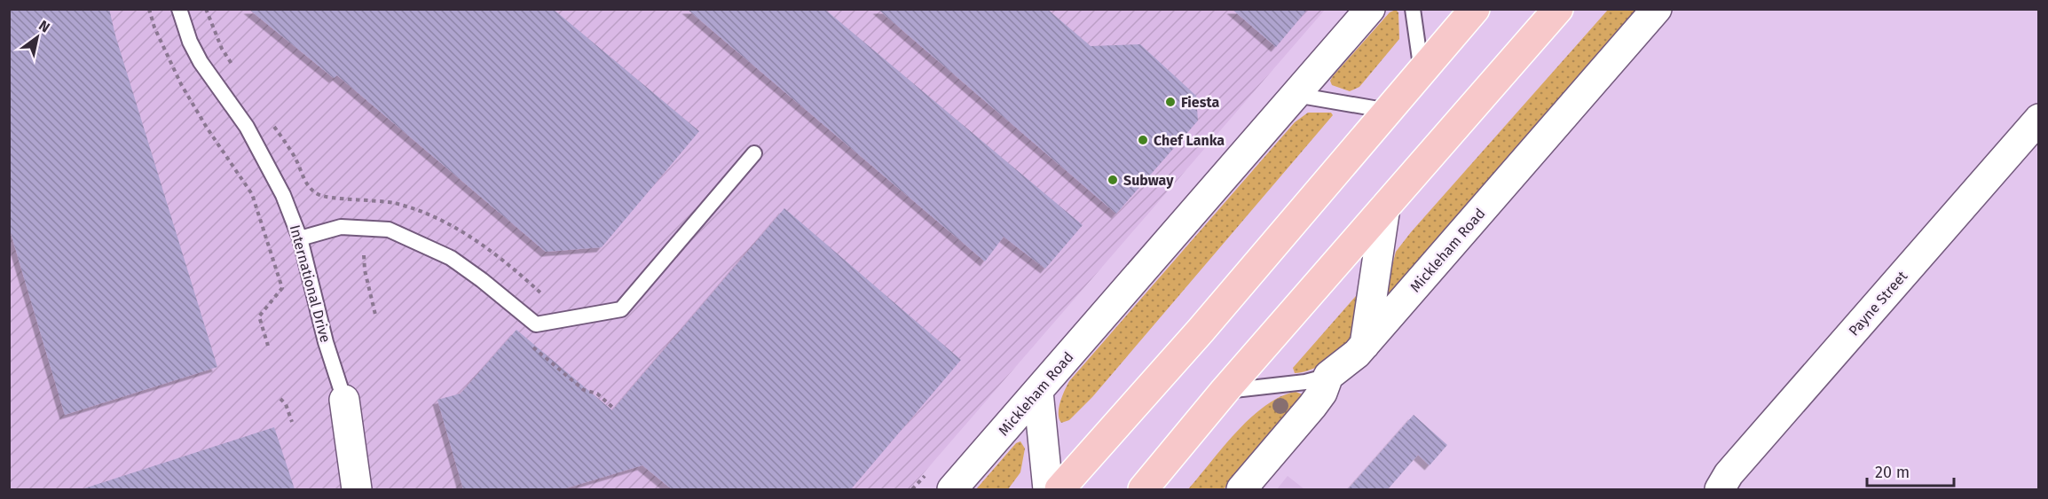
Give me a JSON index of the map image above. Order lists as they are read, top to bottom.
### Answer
{
  "streets": {
    "street": ["Mickleham Road", "International Drive", "Payne Street"]
  },
  "places": ["Fiesta", "Chef Lanka", "Subway"],
  "scale_bar": "20 m",
  "north": "top right"
}
